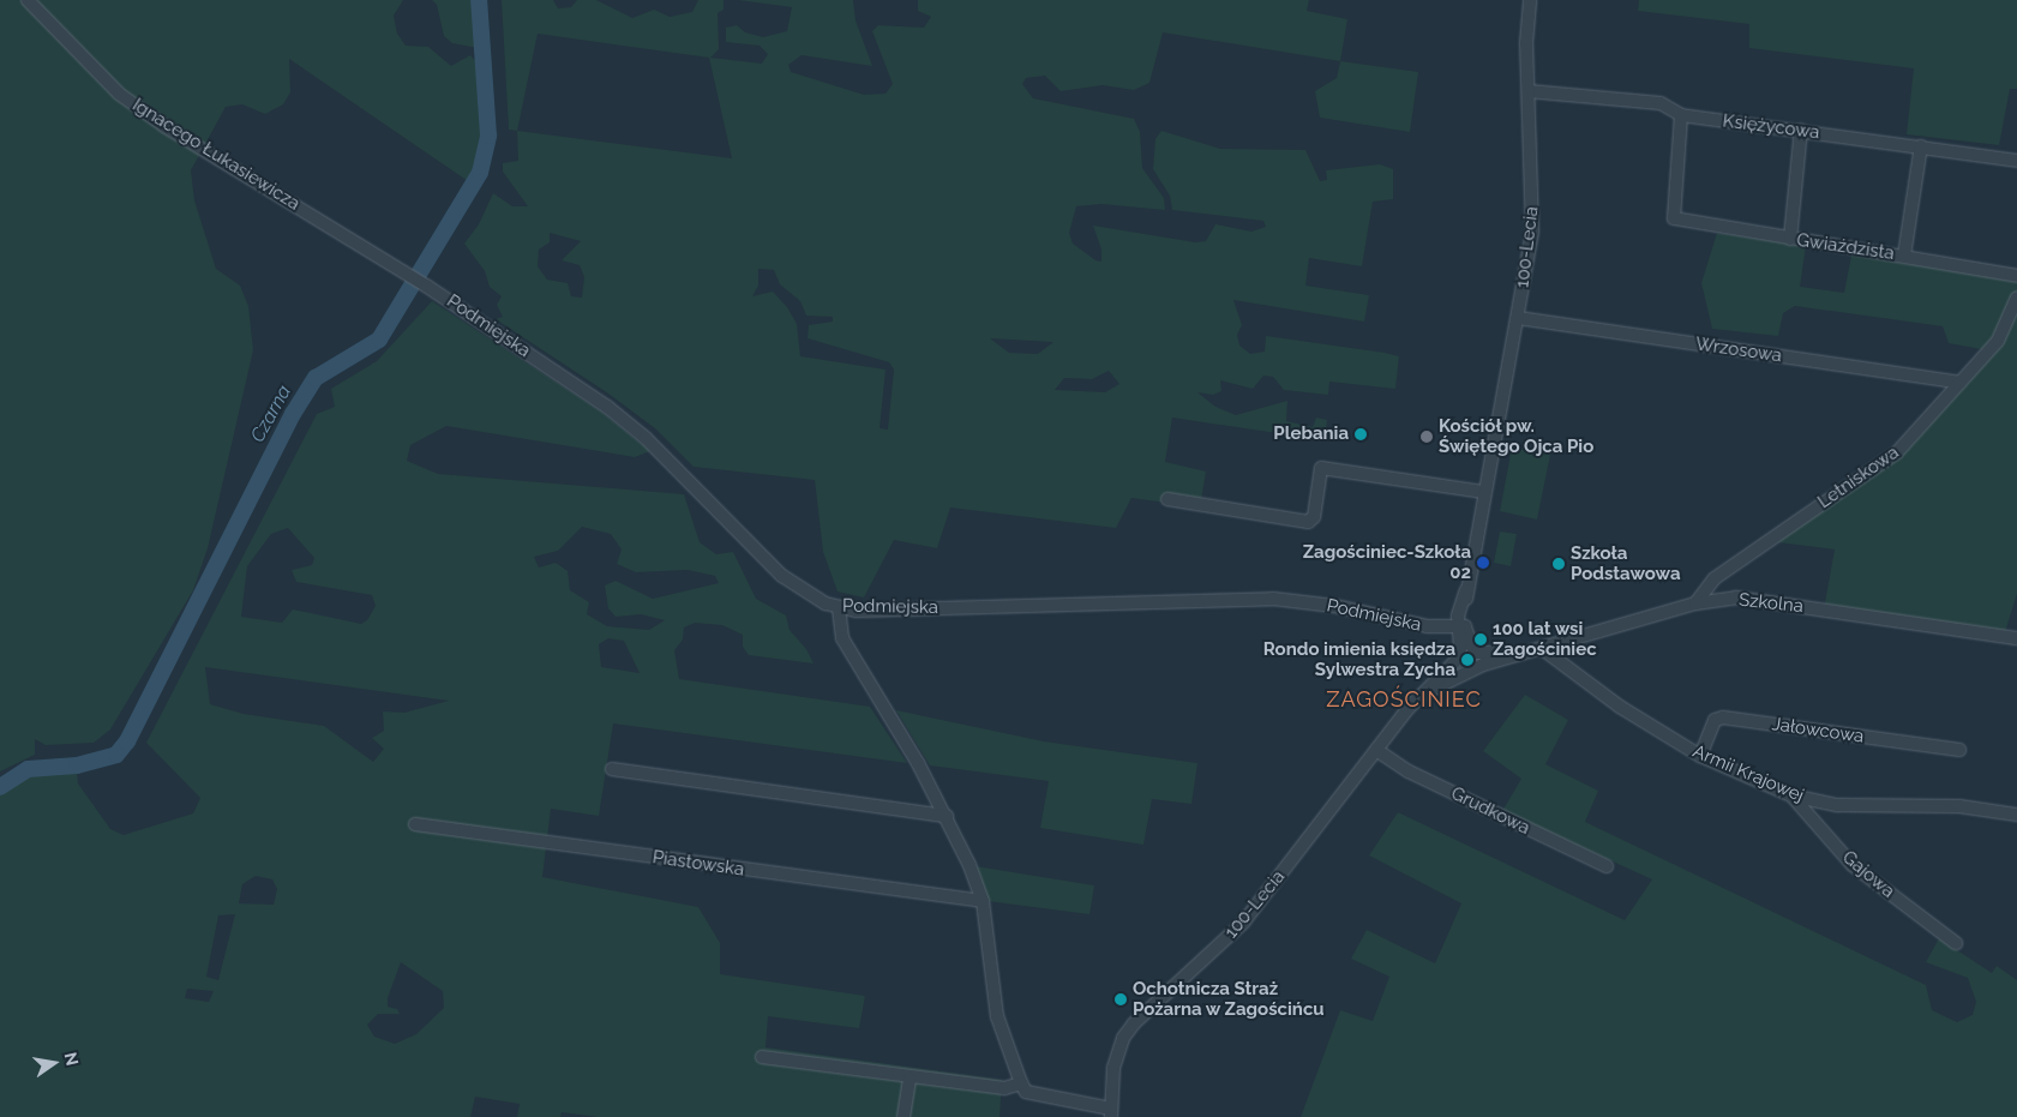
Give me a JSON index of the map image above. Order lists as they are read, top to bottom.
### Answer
{
  "streets": {
    "street": [
      "Księżycowa",
      "Ignacego Łukasiewicza",
      "100-Lecia",
      "Gwiaździsta",
      "Podmiejska",
      "Wrzosowa",
      "Letniskowa",
      "Szkolna",
      "Jałowcowa",
      "Armii Krajowej",
      "Grudkowa",
      "Piastowska",
      "Gajowa"
    ]
  },
  "crossings": [
    ["Księżycowa", "100-Lecia"],
    ["Księżycowa", "Gwiaździsta"],
    ["Ignacego Łukasiewicza", "Podmiejska"],
    ["100-Lecia", "Podmiejska"],
    ["100-Lecia", "Wrzosowa"],
    ["100-Lecia", "Szkolna"],
    ["100-Lecia", "Grudkowa"],
    ["Wrzosowa", "Letniskowa"],
    ["Letniskowa", "Szkolna"],
    ["Szkolna", "Armii Krajowej"],
    ["Jałowcowa", "Armii Krajowej"],
    ["Armii Krajowej", "Gajowa"]
  ],
  "districts": ["ZAGOŚCINIEC"],
  "water": ["Czarna"],
  "places": [
    "Plebania",
    "Kościół pw. Świętego Ojca Pio",
    "Zagościniec-Szkoła 02",
    "Szkoła Podstawowa",
    "100 lat wsi Zagościniec",
    "Rondo imienia księdza Sylwestra Zycha",
    "Ochotnicza Straż Pożarna w Zagościńcu"
  ],
  "north": "right"
}
